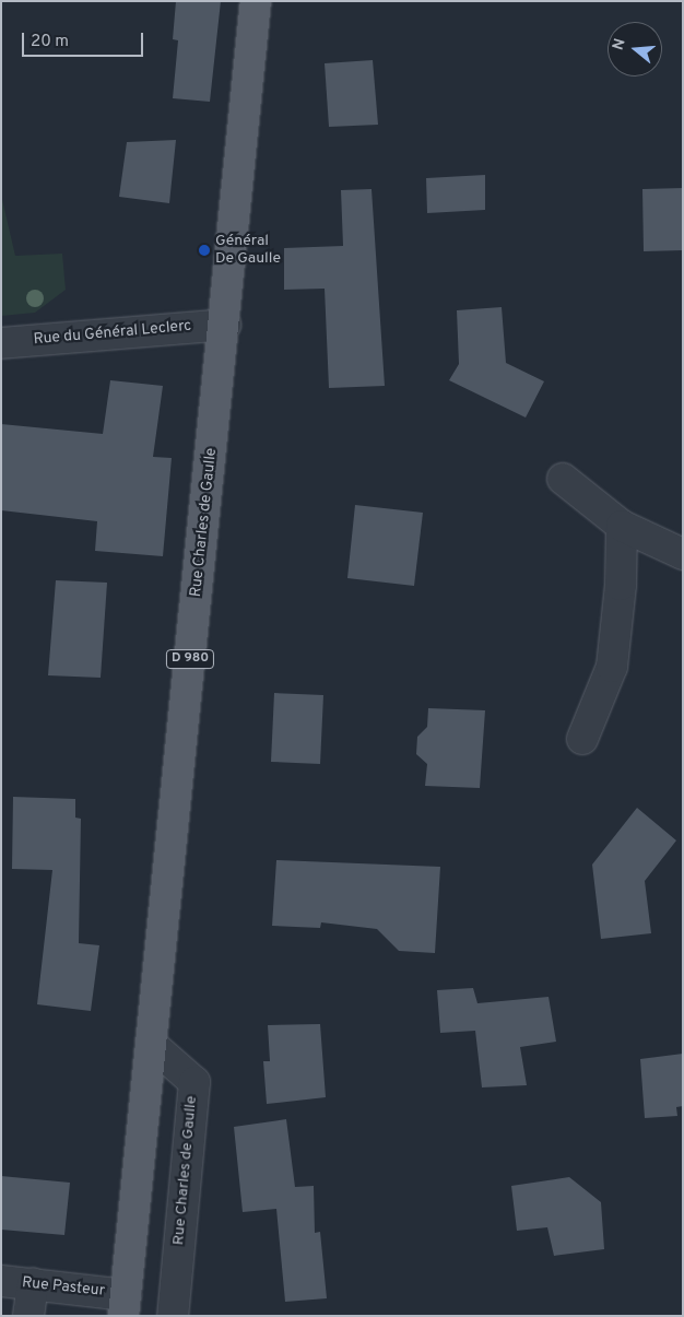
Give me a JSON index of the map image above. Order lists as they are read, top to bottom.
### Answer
{
  "streets": {
    "main road": ["Rue Charles de Gaulle", "D 980"],
    "street": ["Rue du Général Leclerc", "Rue Pasteur"]
  },
  "crossings": [
    ["Rue du Général Leclerc", "Rue Charles de Gaulle"],
    ["Rue Charles de Gaulle", "Rue Pasteur"]
  ],
  "places": ["Général De Gaulle"],
  "scale_bar": "20 m",
  "north": "left"
}
